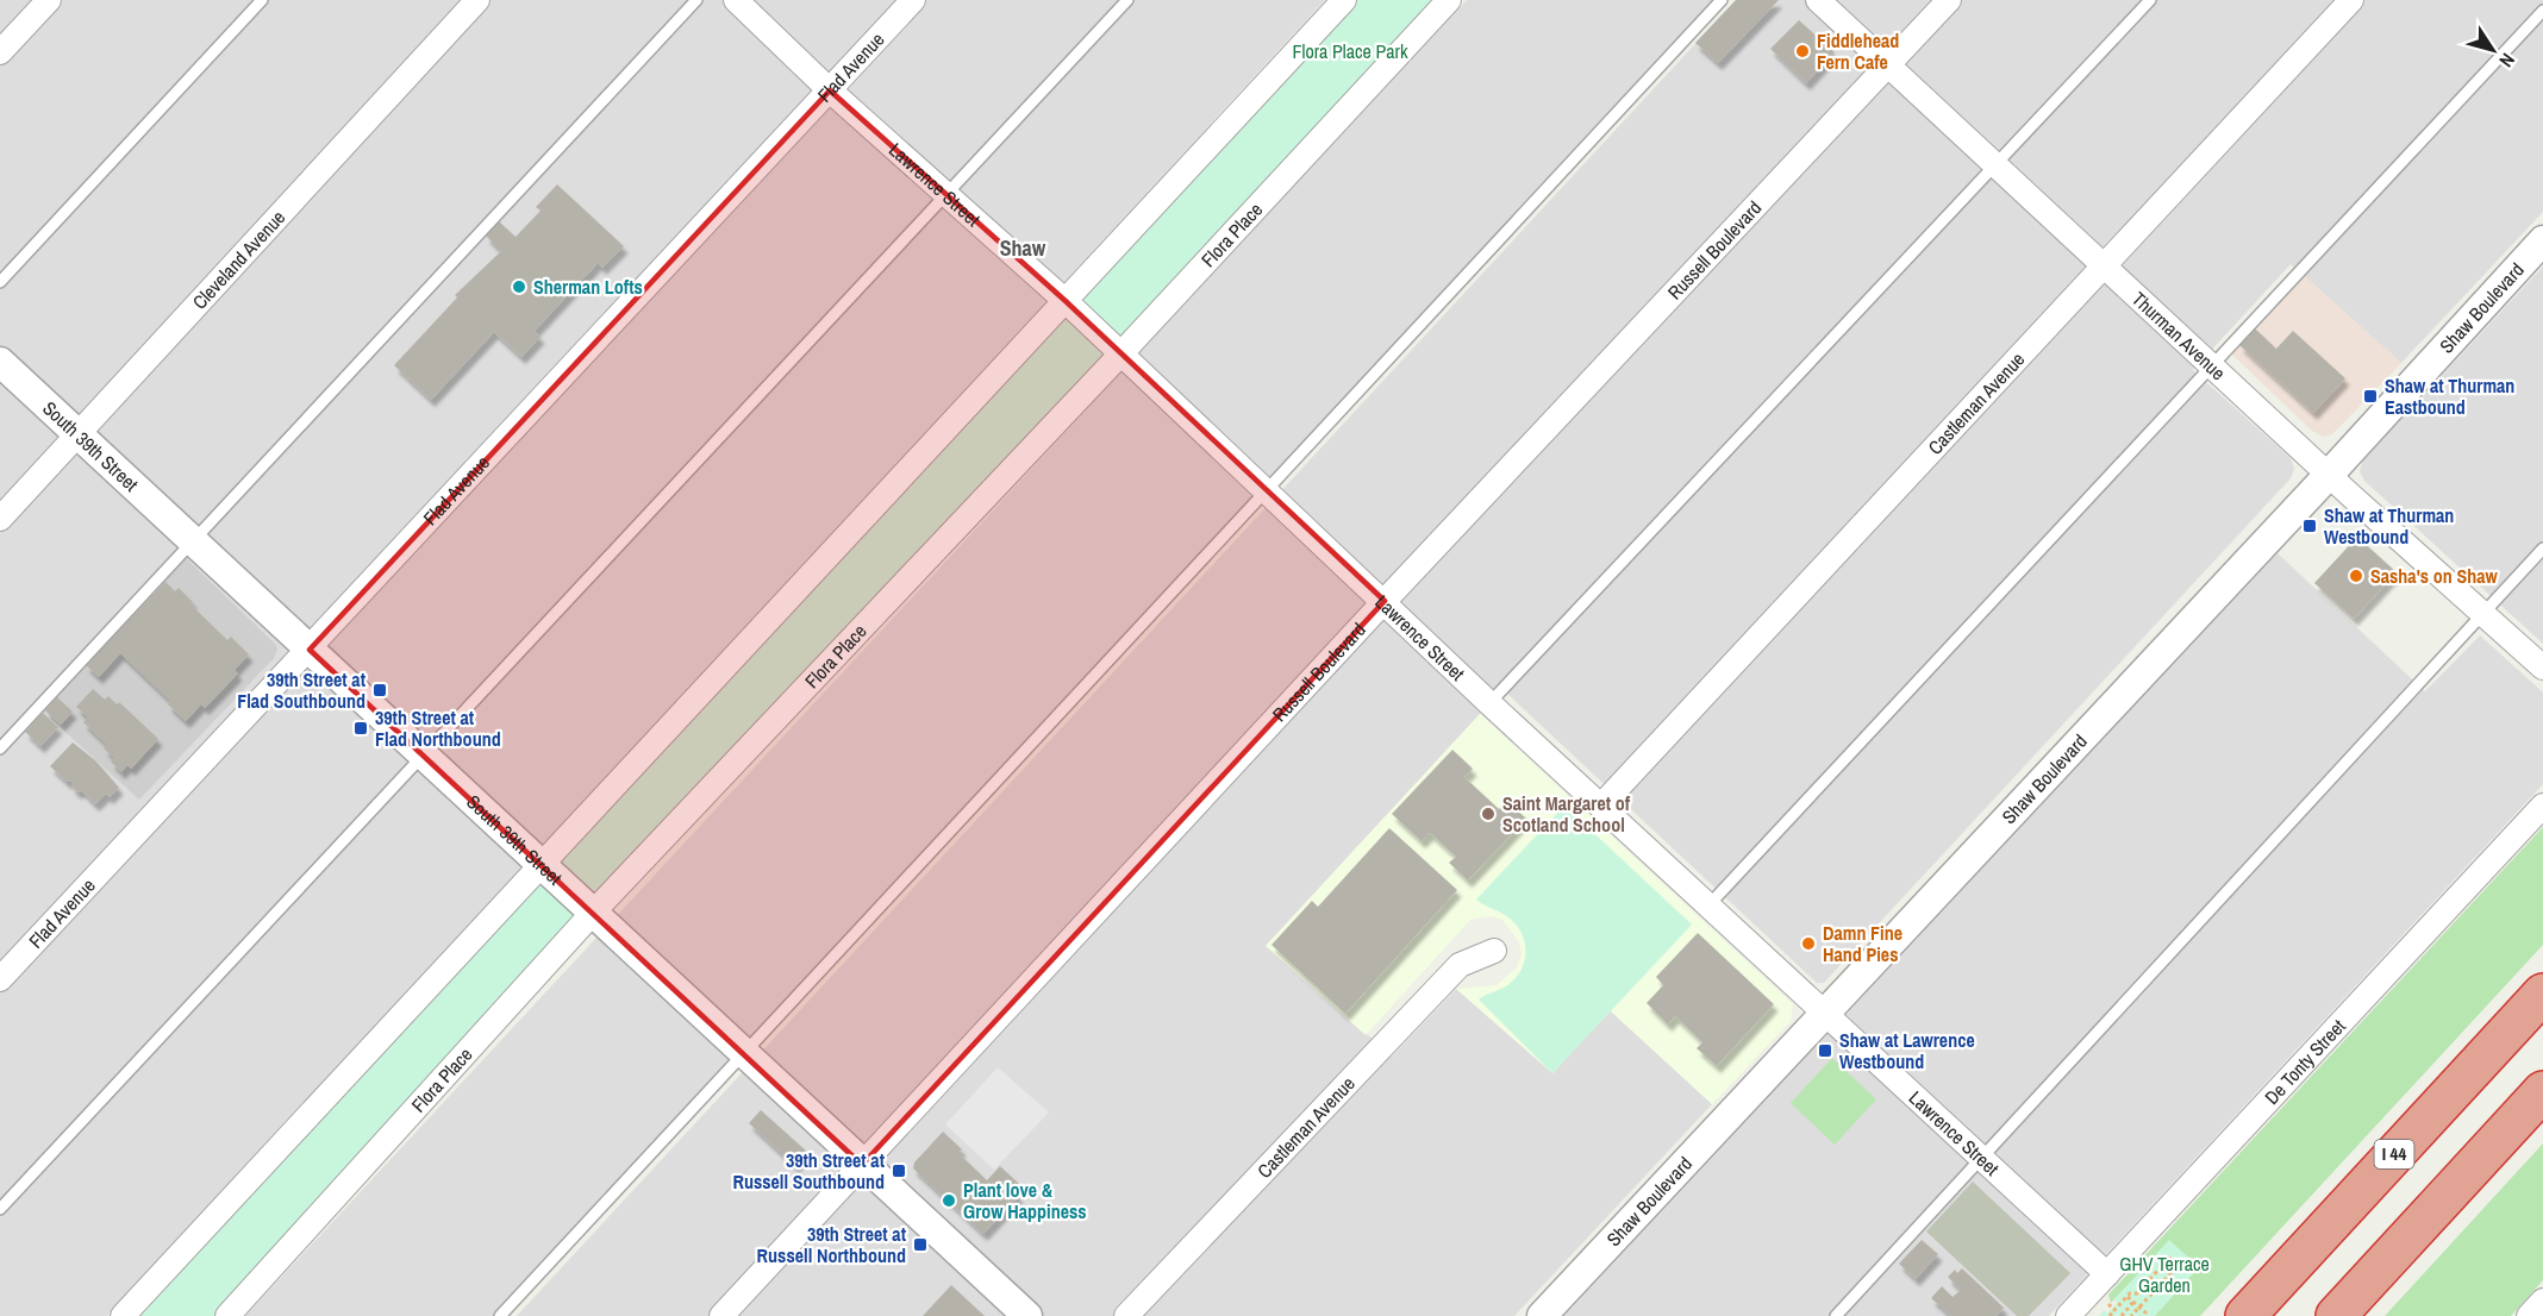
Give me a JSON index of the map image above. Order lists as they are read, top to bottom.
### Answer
{
  "streets": {
    "highway": ["I 44"],
    "street": [
      "Flad Avenue",
      "Lawrence Street",
      "Flora Place",
      "Russell Boulevard",
      "Cleveland Avenue",
      "Shaw Boulevard",
      "Thurman Avenue",
      "Castleman Avenue",
      "South 39th Street",
      "De Tonty Street"
    ]
  },
  "crossings": [
    ["Flad Avenue", "Lawrence Street"],
    ["Flad Avenue", "South 39th Street"],
    ["Lawrence Street", "Flora Place"],
    ["Lawrence Street", "Russell Boulevard"],
    ["Lawrence Street", "Shaw Boulevard"],
    ["Lawrence Street", "Castleman Avenue"],
    ["Lawrence Street", "De Tonty Street"],
    ["Flora Place", "South 39th Street"],
    ["Russell Boulevard", "Thurman Avenue"],
    ["Russell Boulevard", "South 39th Street"],
    ["Cleveland Avenue", "South 39th Street"],
    ["Shaw Boulevard", "Thurman Avenue"],
    ["Thurman Avenue", "Castleman Avenue"]
  ],
  "districts": ["Shaw"],
  "parks": ["Flora Place Park", "GHV Terrace Garden"],
  "places": {
    "other": [
      "Fiddlehead Fern Cafe",
      "Sherman Lofts",
      "Sasha's on Shaw",
      "Saint Margaret of Scotland School",
      "Damn Fine Hand Pies",
      "Plant love & Grow Happiness"
    ],
    "transit": [
      "Shaw at Thurman Eastbound",
      "Shaw at Thurman Westbound",
      "39th Street at Flad Southbound",
      "39th Street at Flad Northbound",
      "Shaw at Lawrence Westbound",
      "39th Street at Russell Southbound",
      "39th Street at Russell Northbound"
    ]
  },
  "north": "bottom right"
}
